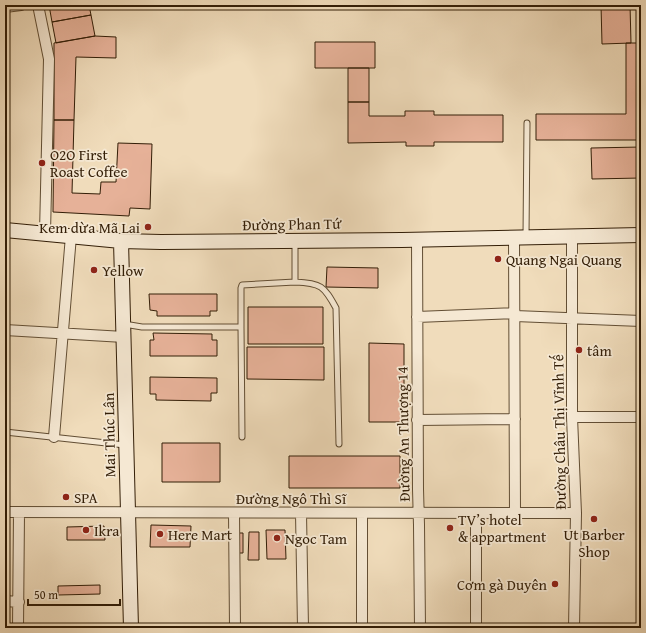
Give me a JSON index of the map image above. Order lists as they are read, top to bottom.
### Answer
{
  "streets": {
    "street": [
      "Đường Phan Tứ",
      "Đường Châu Thị Vĩnh Tế",
      "Đường An Thượng 14",
      "Mai Thúc Lân",
      "Đường Ngô Thì Sĩ"
    ]
  },
  "crossings": [
    ["Đường Phan Tứ", "Đường Châu Thị Vĩnh Tế"],
    ["Đường Phan Tứ", "Đường An Thượng 14"],
    ["Đường Phan Tứ", "Mai Thúc Lân"],
    ["Đường Châu Thị Vĩnh Tế", "Đường Ngô Thì Sĩ"],
    ["Đường An Thượng 14", "Đường Ngô Thì Sĩ"],
    ["Mai Thúc Lân", "Đường Ngô Thì Sĩ"]
  ],
  "places": [
    "O2O First Roast Coffee",
    "Kem dừa Mã Lai",
    "Quang Ngai Quang",
    "Yellow",
    "tâm",
    "SPA",
    "Ut Barber Shop",
    "TV’s hotel & appartment",
    "Ikra",
    "Here Mart",
    "Ngoc Tam",
    "Cơm gà Duyên"
  ],
  "scale_bar": "50 m"
}
